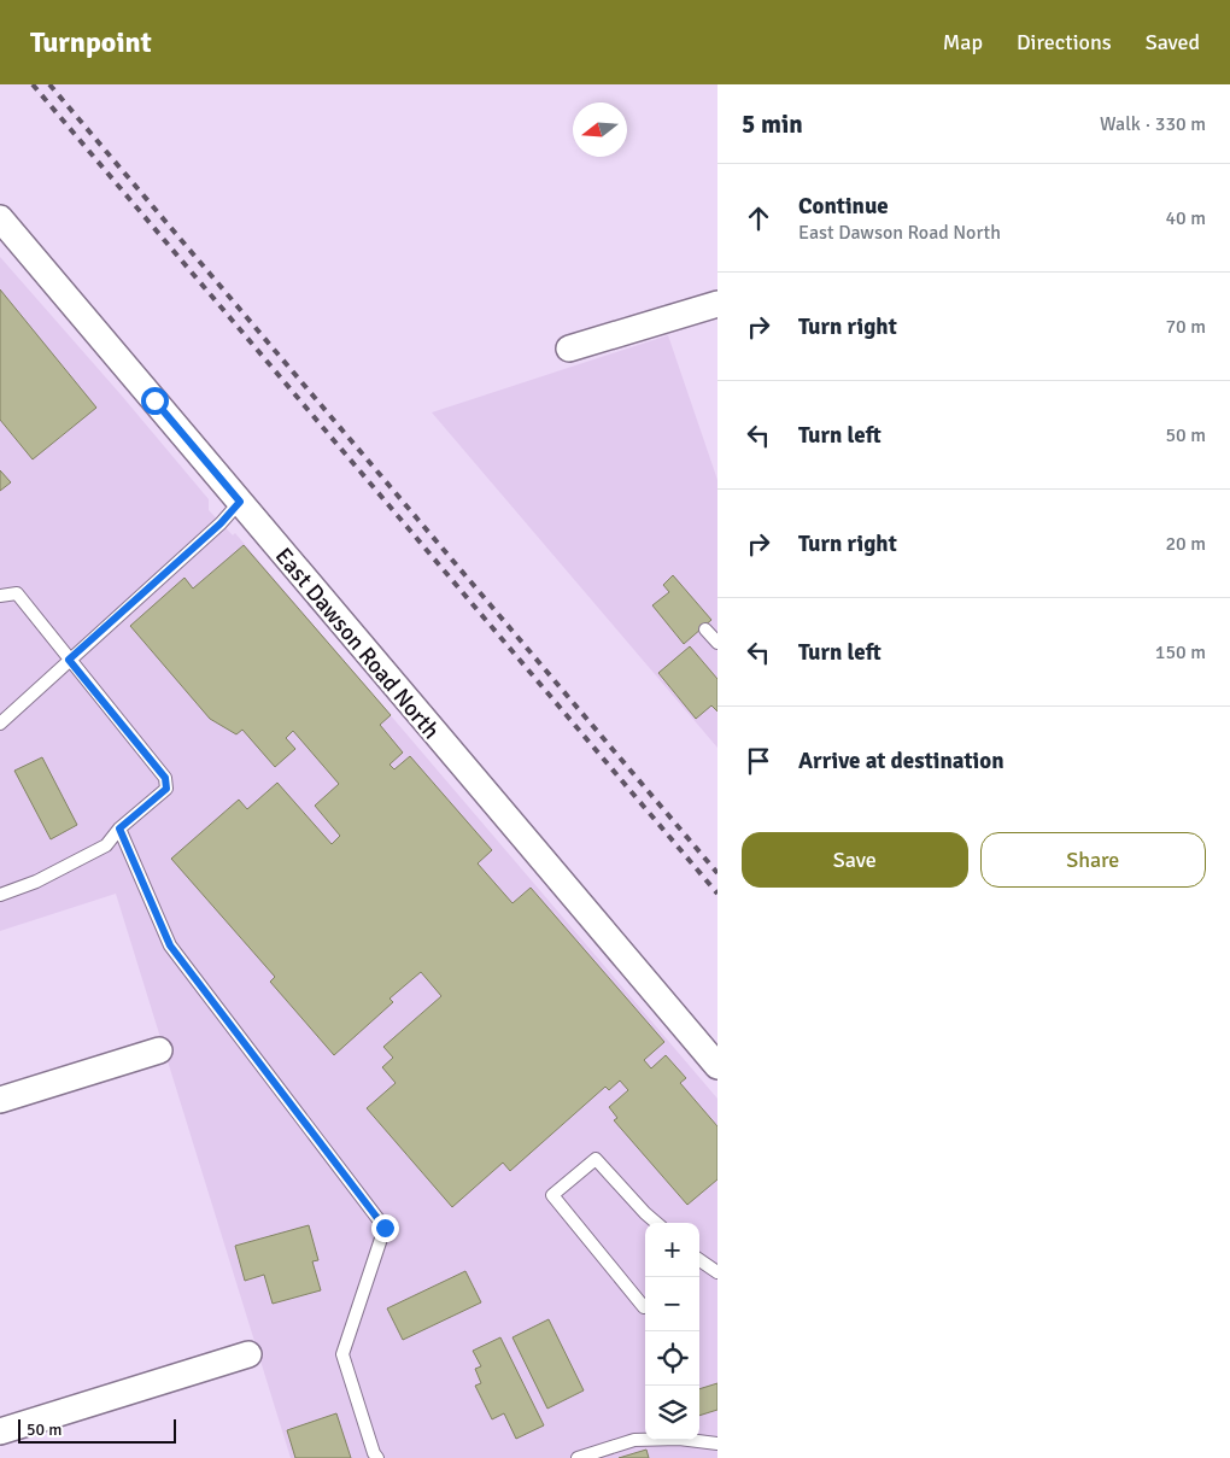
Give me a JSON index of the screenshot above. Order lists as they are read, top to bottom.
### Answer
{
  "streets": {
    "street": ["East Dawson Road North"]
  },
  "scale_bar": "50 m",
  "north": "left",
  "page": {
    "header": "Turnpoint",
    "nav": ["Map", "Directions", "Saved"],
    "heading": ["5 min", "Walk · 330 m"],
    "list": [
      ["Continue", "East Dawson Road North", "40 m"],
      ["Turn right", "70 m"],
      ["Turn left", "50 m"],
      ["Turn right", "20 m"],
      ["Turn left", "150 m"],
      "Arrive at destination"
    ],
    "buttons": ["Save", "Share"],
    "map_buttons": ["+", "−"],
    "scale": "50 m"
  }
}
